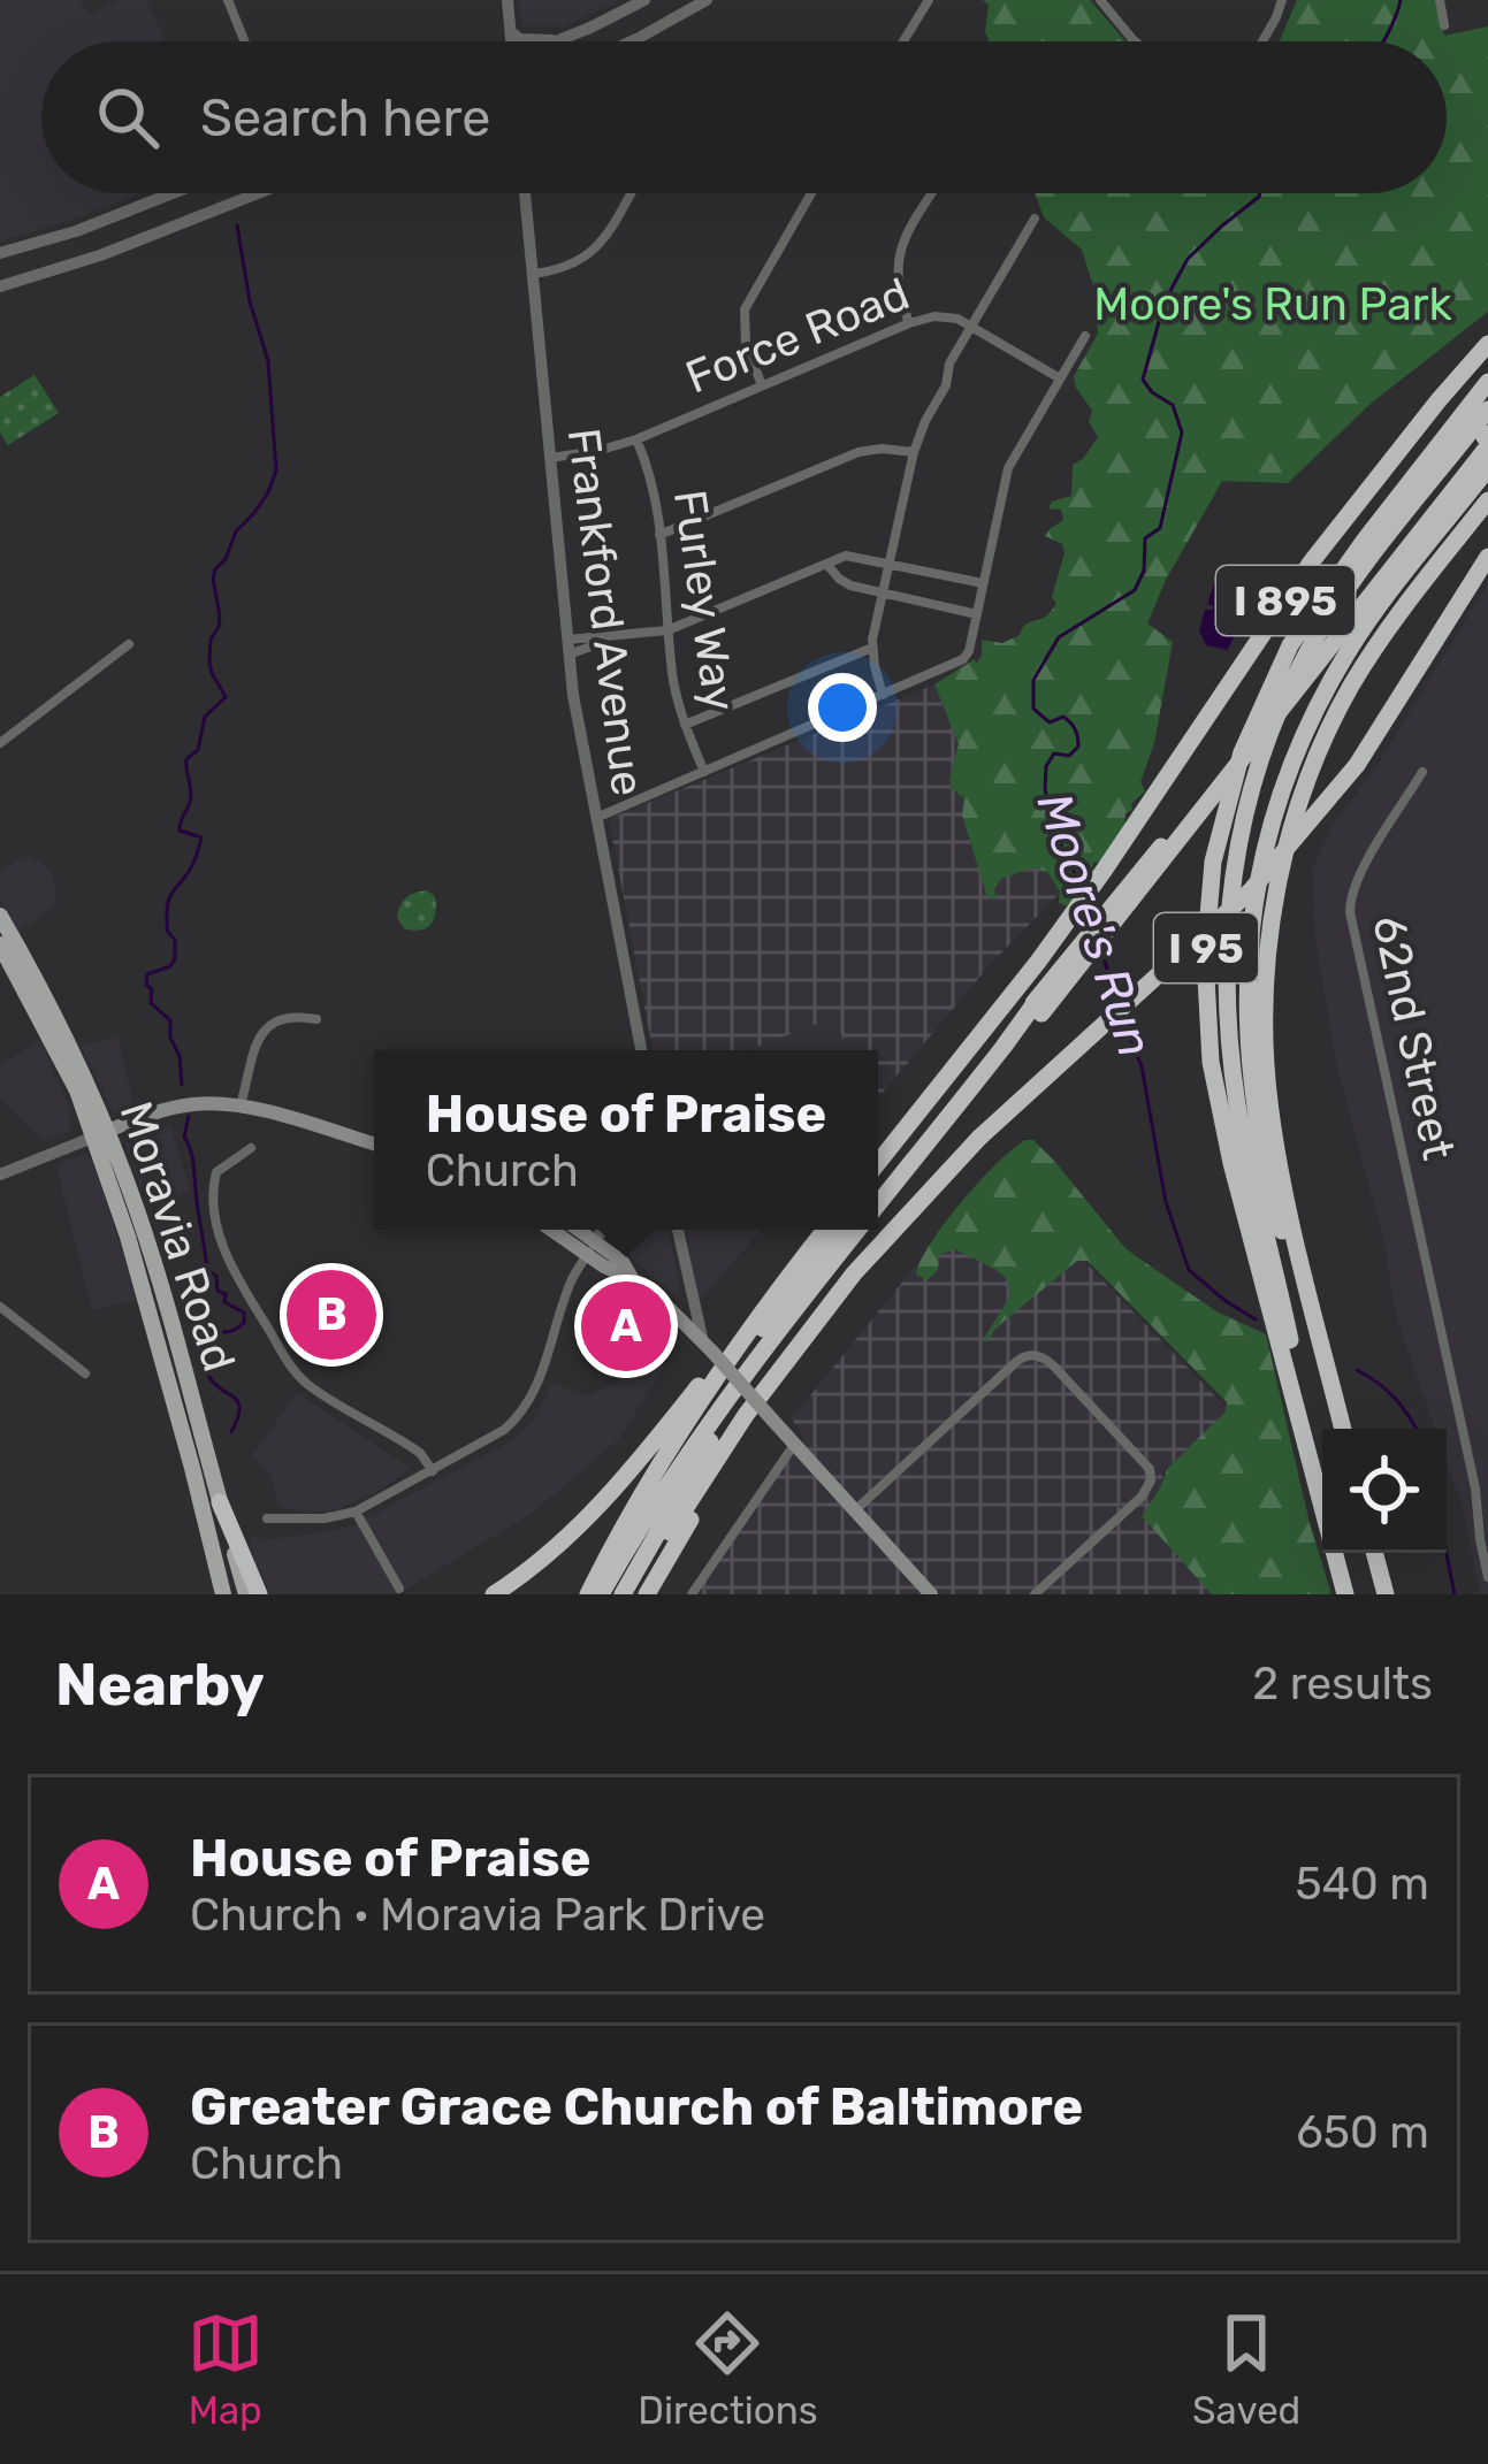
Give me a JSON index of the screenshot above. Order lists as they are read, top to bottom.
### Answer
{
  "streets": {
    "highway": ["I 895", "I 95"],
    "main road": ["Moravia Road"],
    "street": [
      "Force Road",
      "Furley Way",
      "Frankford Avenue",
      "62nd Street"
    ]
  },
  "crossings": [
    ["Force Road", "Furley Way"],
    ["Force Road", "Frankford Avenue"]
  ],
  "water": ["Moore's Run"],
  "parks": ["Moore's Run Park"],
  "page": {
    "search": "Search here",
    "popup": ["House of Praise", "Church"],
    "pins": ["B", "A"],
    "heading": ["Nearby", "2 results"],
    "list": [
      {
        "mark": "A",
        "name": "House of Praise",
        "note": "Church · Moravia Park Drive",
        "value": "540 m"
      },
      {
        "mark": "B",
        "name": "Greater Grace Church of Baltimore",
        "note": "Church",
        "value": "650 m"
      }
    ],
    "nav": ["Map", "Directions", "Saved"]
  }
}
